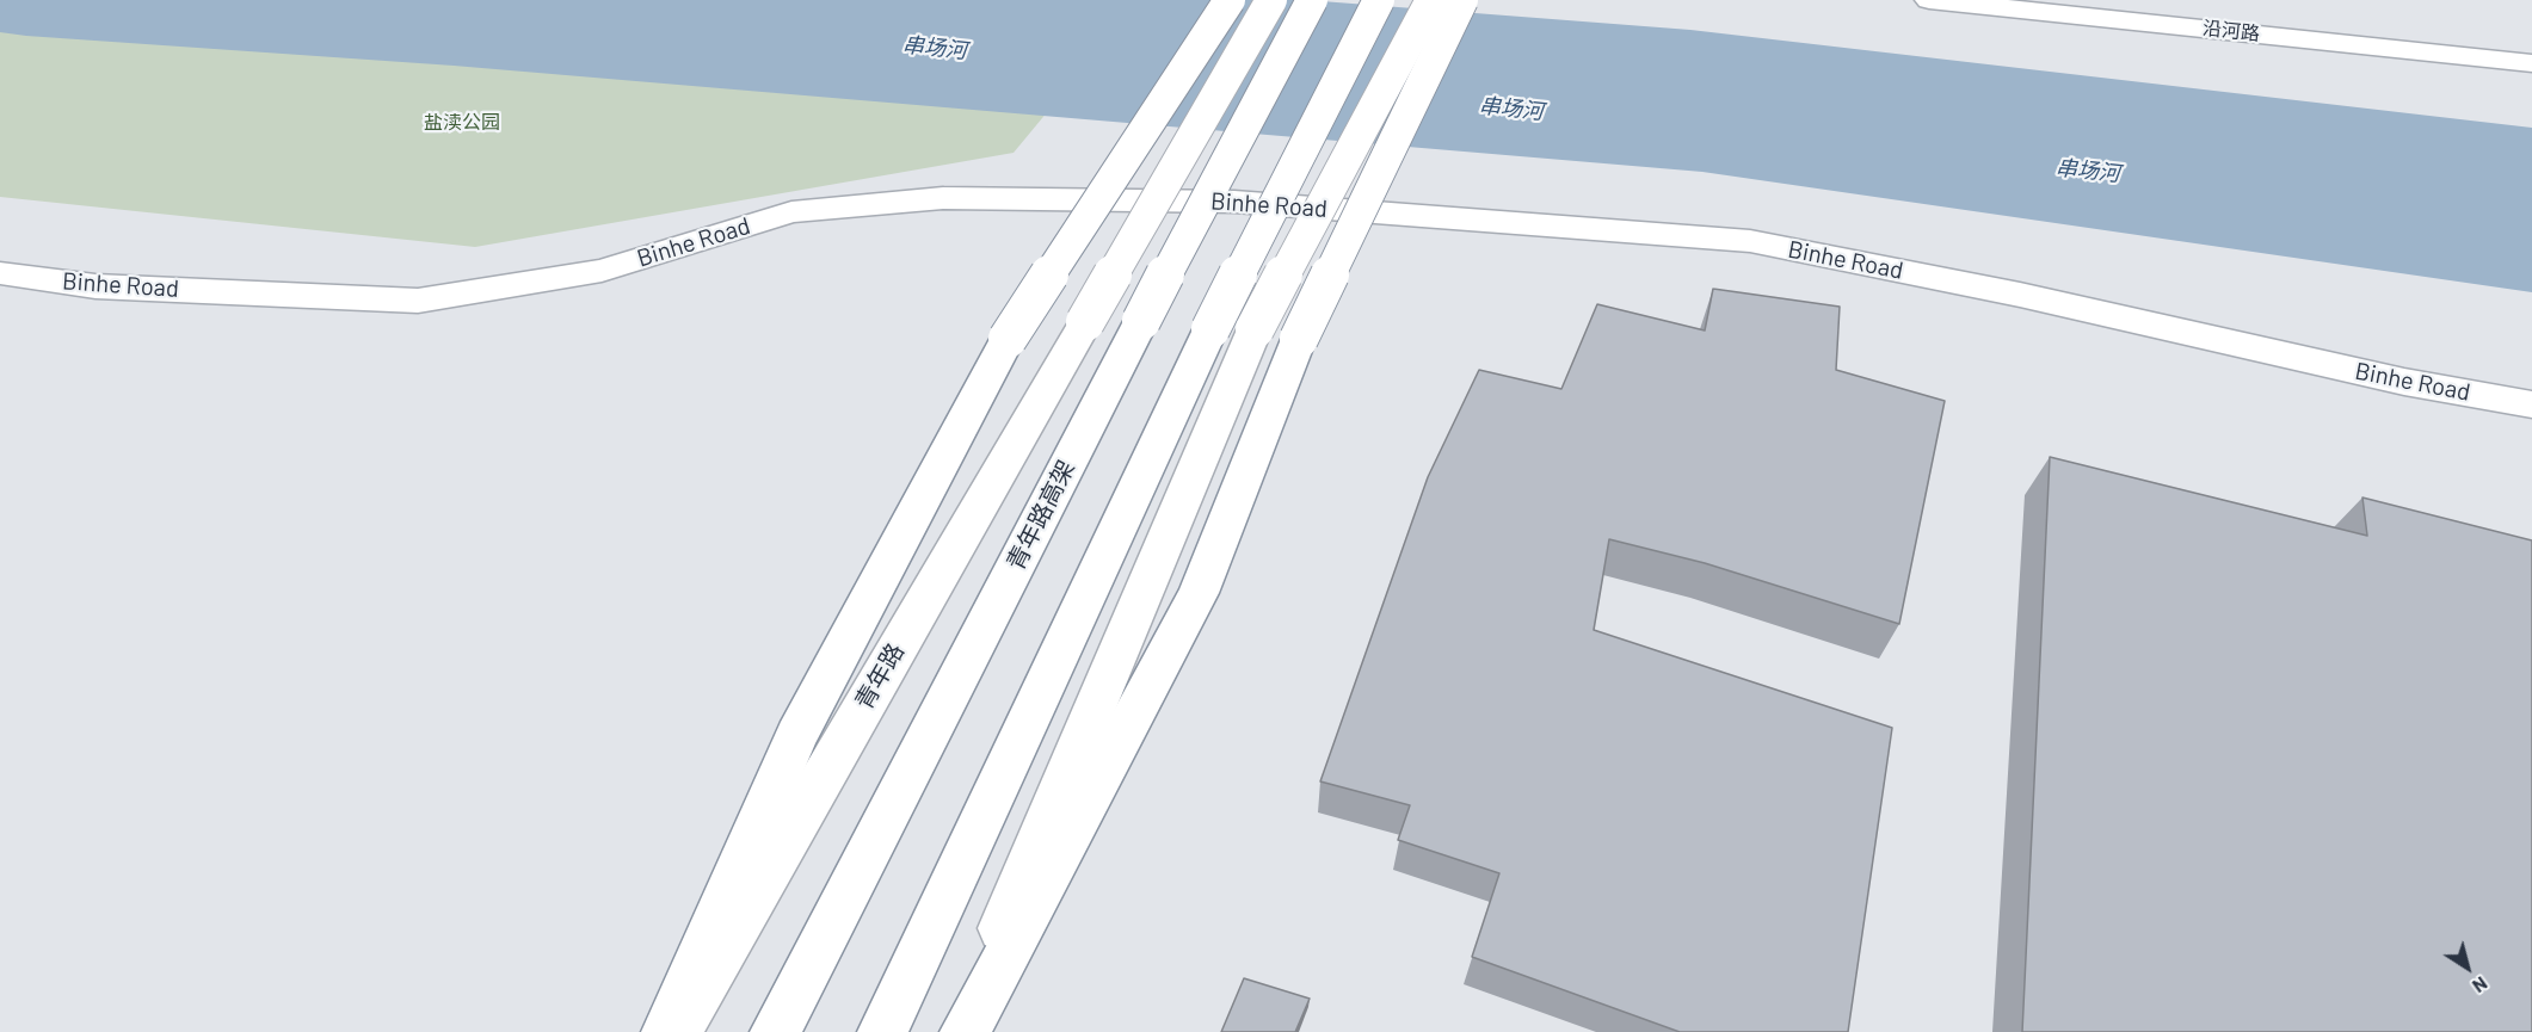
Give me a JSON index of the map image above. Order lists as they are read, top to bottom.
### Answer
{
  "streets": {
    "main road": [
      "沿河路",
      "Binhe Road",
      "青年路高架",
      "青年路"
    ]
  },
  "water": ["串场河"],
  "parks": ["盐渎公园"],
  "north": "bottom right"
}
